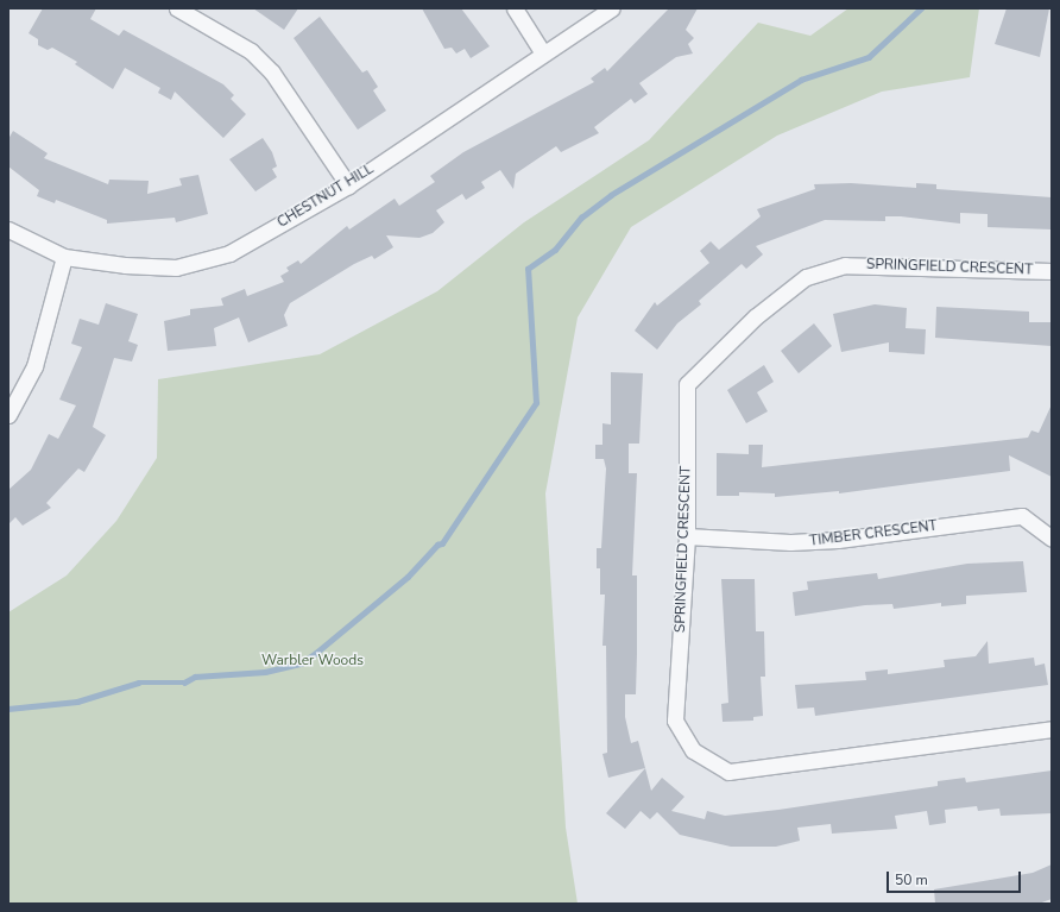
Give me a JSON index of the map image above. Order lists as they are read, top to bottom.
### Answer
{
  "streets": {
    "street": ["CHESTNUT HILL", "SPRINGFIELD CRESCENT", "TIMBER CRESCENT"]
  },
  "crossings": [
    ["SPRINGFIELD CRESCENT", "TIMBER CRESCENT"]
  ],
  "parks": ["Warbler Woods"],
  "scale_bar": "50 m"
}
